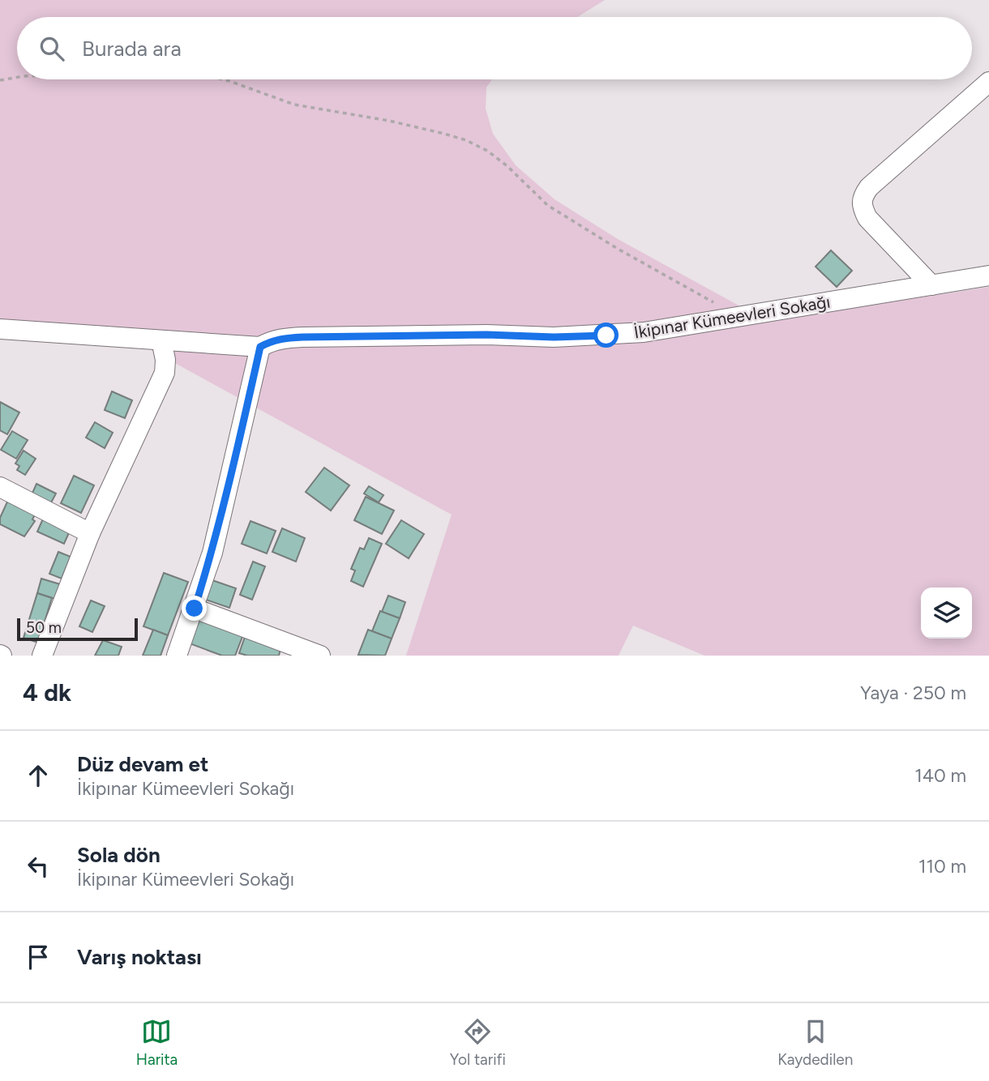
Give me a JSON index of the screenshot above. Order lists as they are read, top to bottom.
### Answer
{
  "streets": {
    "street": ["İkipınar Kümeevleri Sokağı"]
  },
  "scale_bar": "50 m",
  "page": {
    "search": "Burada ara",
    "scale": "50 m",
    "heading": ["4 dk", "Yaya · 250 m"],
    "list": [
      ["Düz devam et", "İkipınar Kümeevleri Sokağı", "140 m"],
      ["Sola dön", "İkipınar Kümeevleri Sokağı", "110 m"],
      "Varış noktası"
    ],
    "nav": ["Harita", "Yol tarifi", "Kaydedilen"]
  }
}
